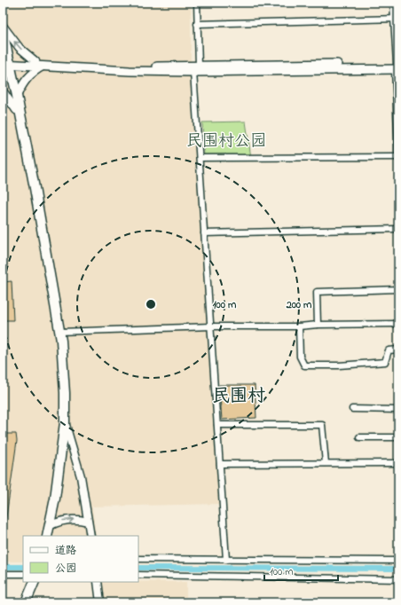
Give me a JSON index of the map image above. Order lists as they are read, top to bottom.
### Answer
{
  "districts": ["民围村"],
  "parks": ["民围村公园"],
  "legend": ["道路", "公园"],
  "scale_bar": "100 m",
  "rings": ["100 m", "200 m"]
}
